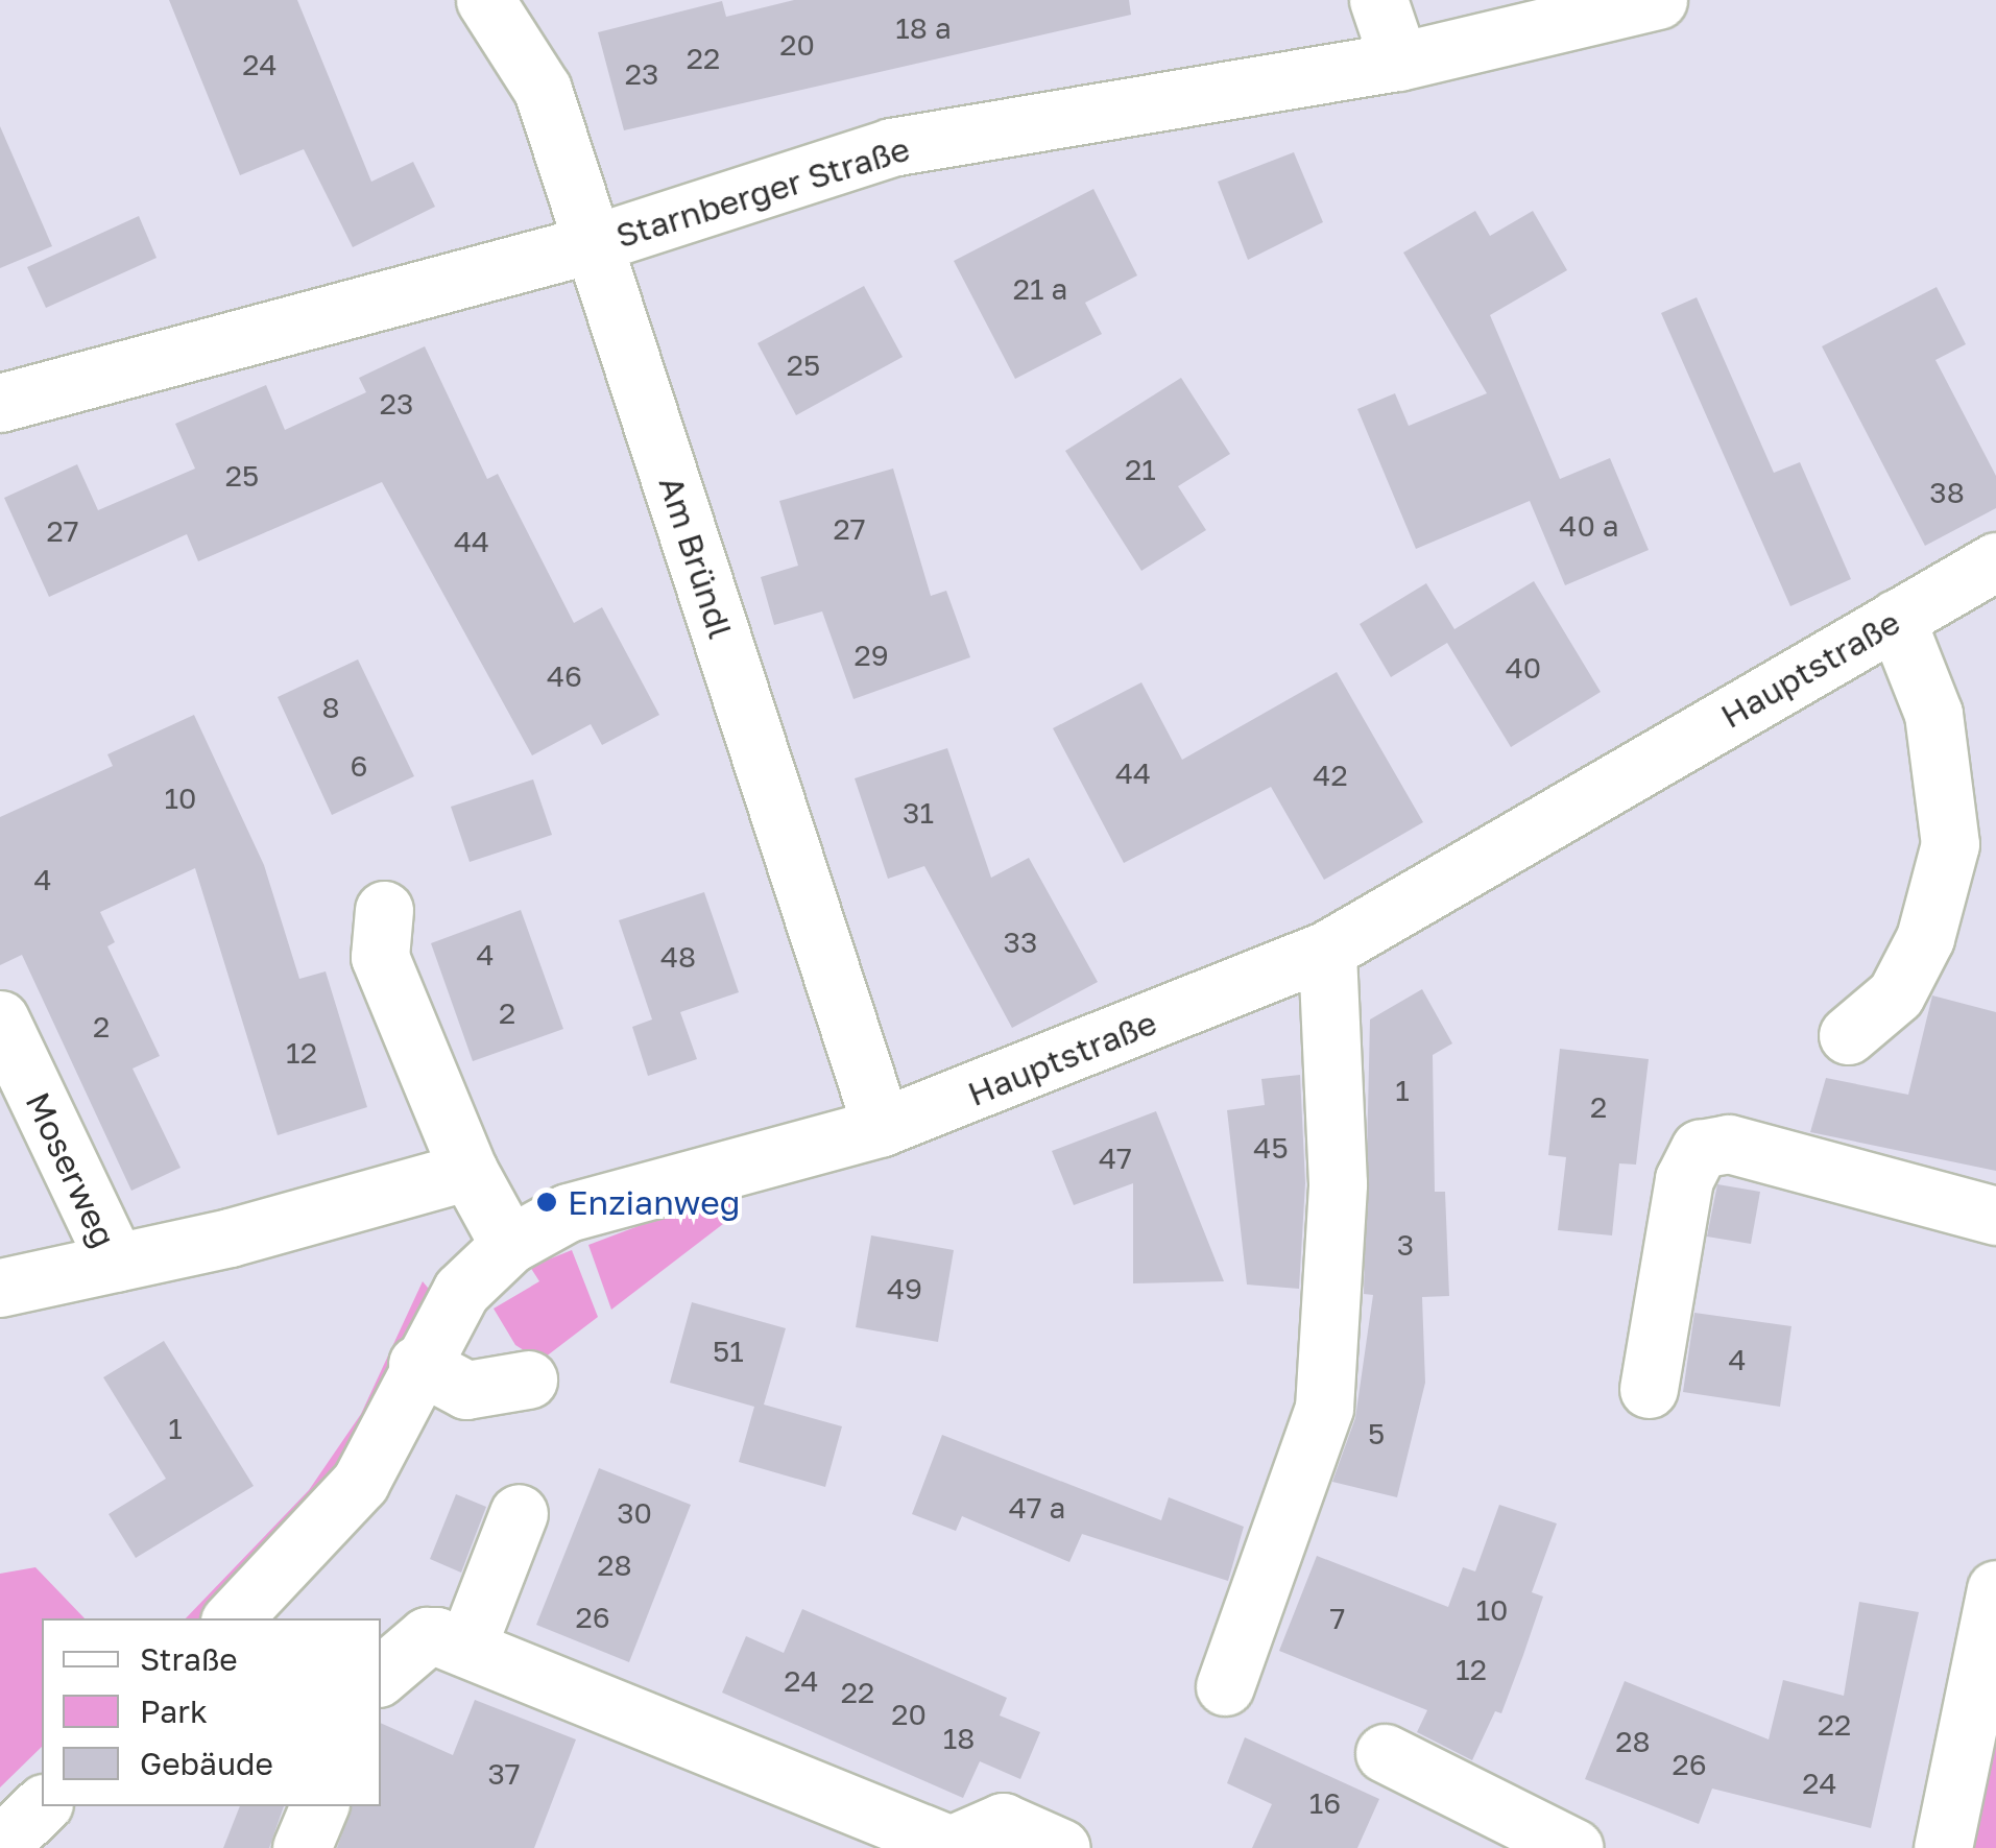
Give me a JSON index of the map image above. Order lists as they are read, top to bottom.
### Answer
{
  "streets": {
    "street": [
      "Starnberger Straße",
      "Am Bründl",
      "Hauptstraße",
      "Moserweg"
    ]
  },
  "crossings": [
    ["Starnberger Straße", "Am Bründl"],
    ["Am Bründl", "Hauptstraße"]
  ],
  "places": ["Enzianweg"],
  "house_numbers": [
    "18 a",
    "20",
    "22",
    "24",
    "23",
    "21 a",
    "25",
    "23",
    "21",
    "25",
    "38",
    "40 a",
    "27",
    "27",
    "44",
    "29",
    "40",
    "46",
    "8",
    "6",
    "44",
    "42",
    "10",
    "31",
    "4",
    "33",
    "4",
    "48",
    "2",
    "2",
    "12",
    "1",
    "2",
    "45",
    "47",
    "3",
    "49",
    "51",
    "4",
    "1",
    "5",
    "47 a",
    "30",
    "28",
    "10",
    "26",
    "7",
    "12",
    "24",
    "22",
    "20",
    "22",
    "18",
    "28",
    "26",
    "37",
    "24",
    "16"
  ],
  "legend": ["Straße", "Park", "Gebäude"]
}
